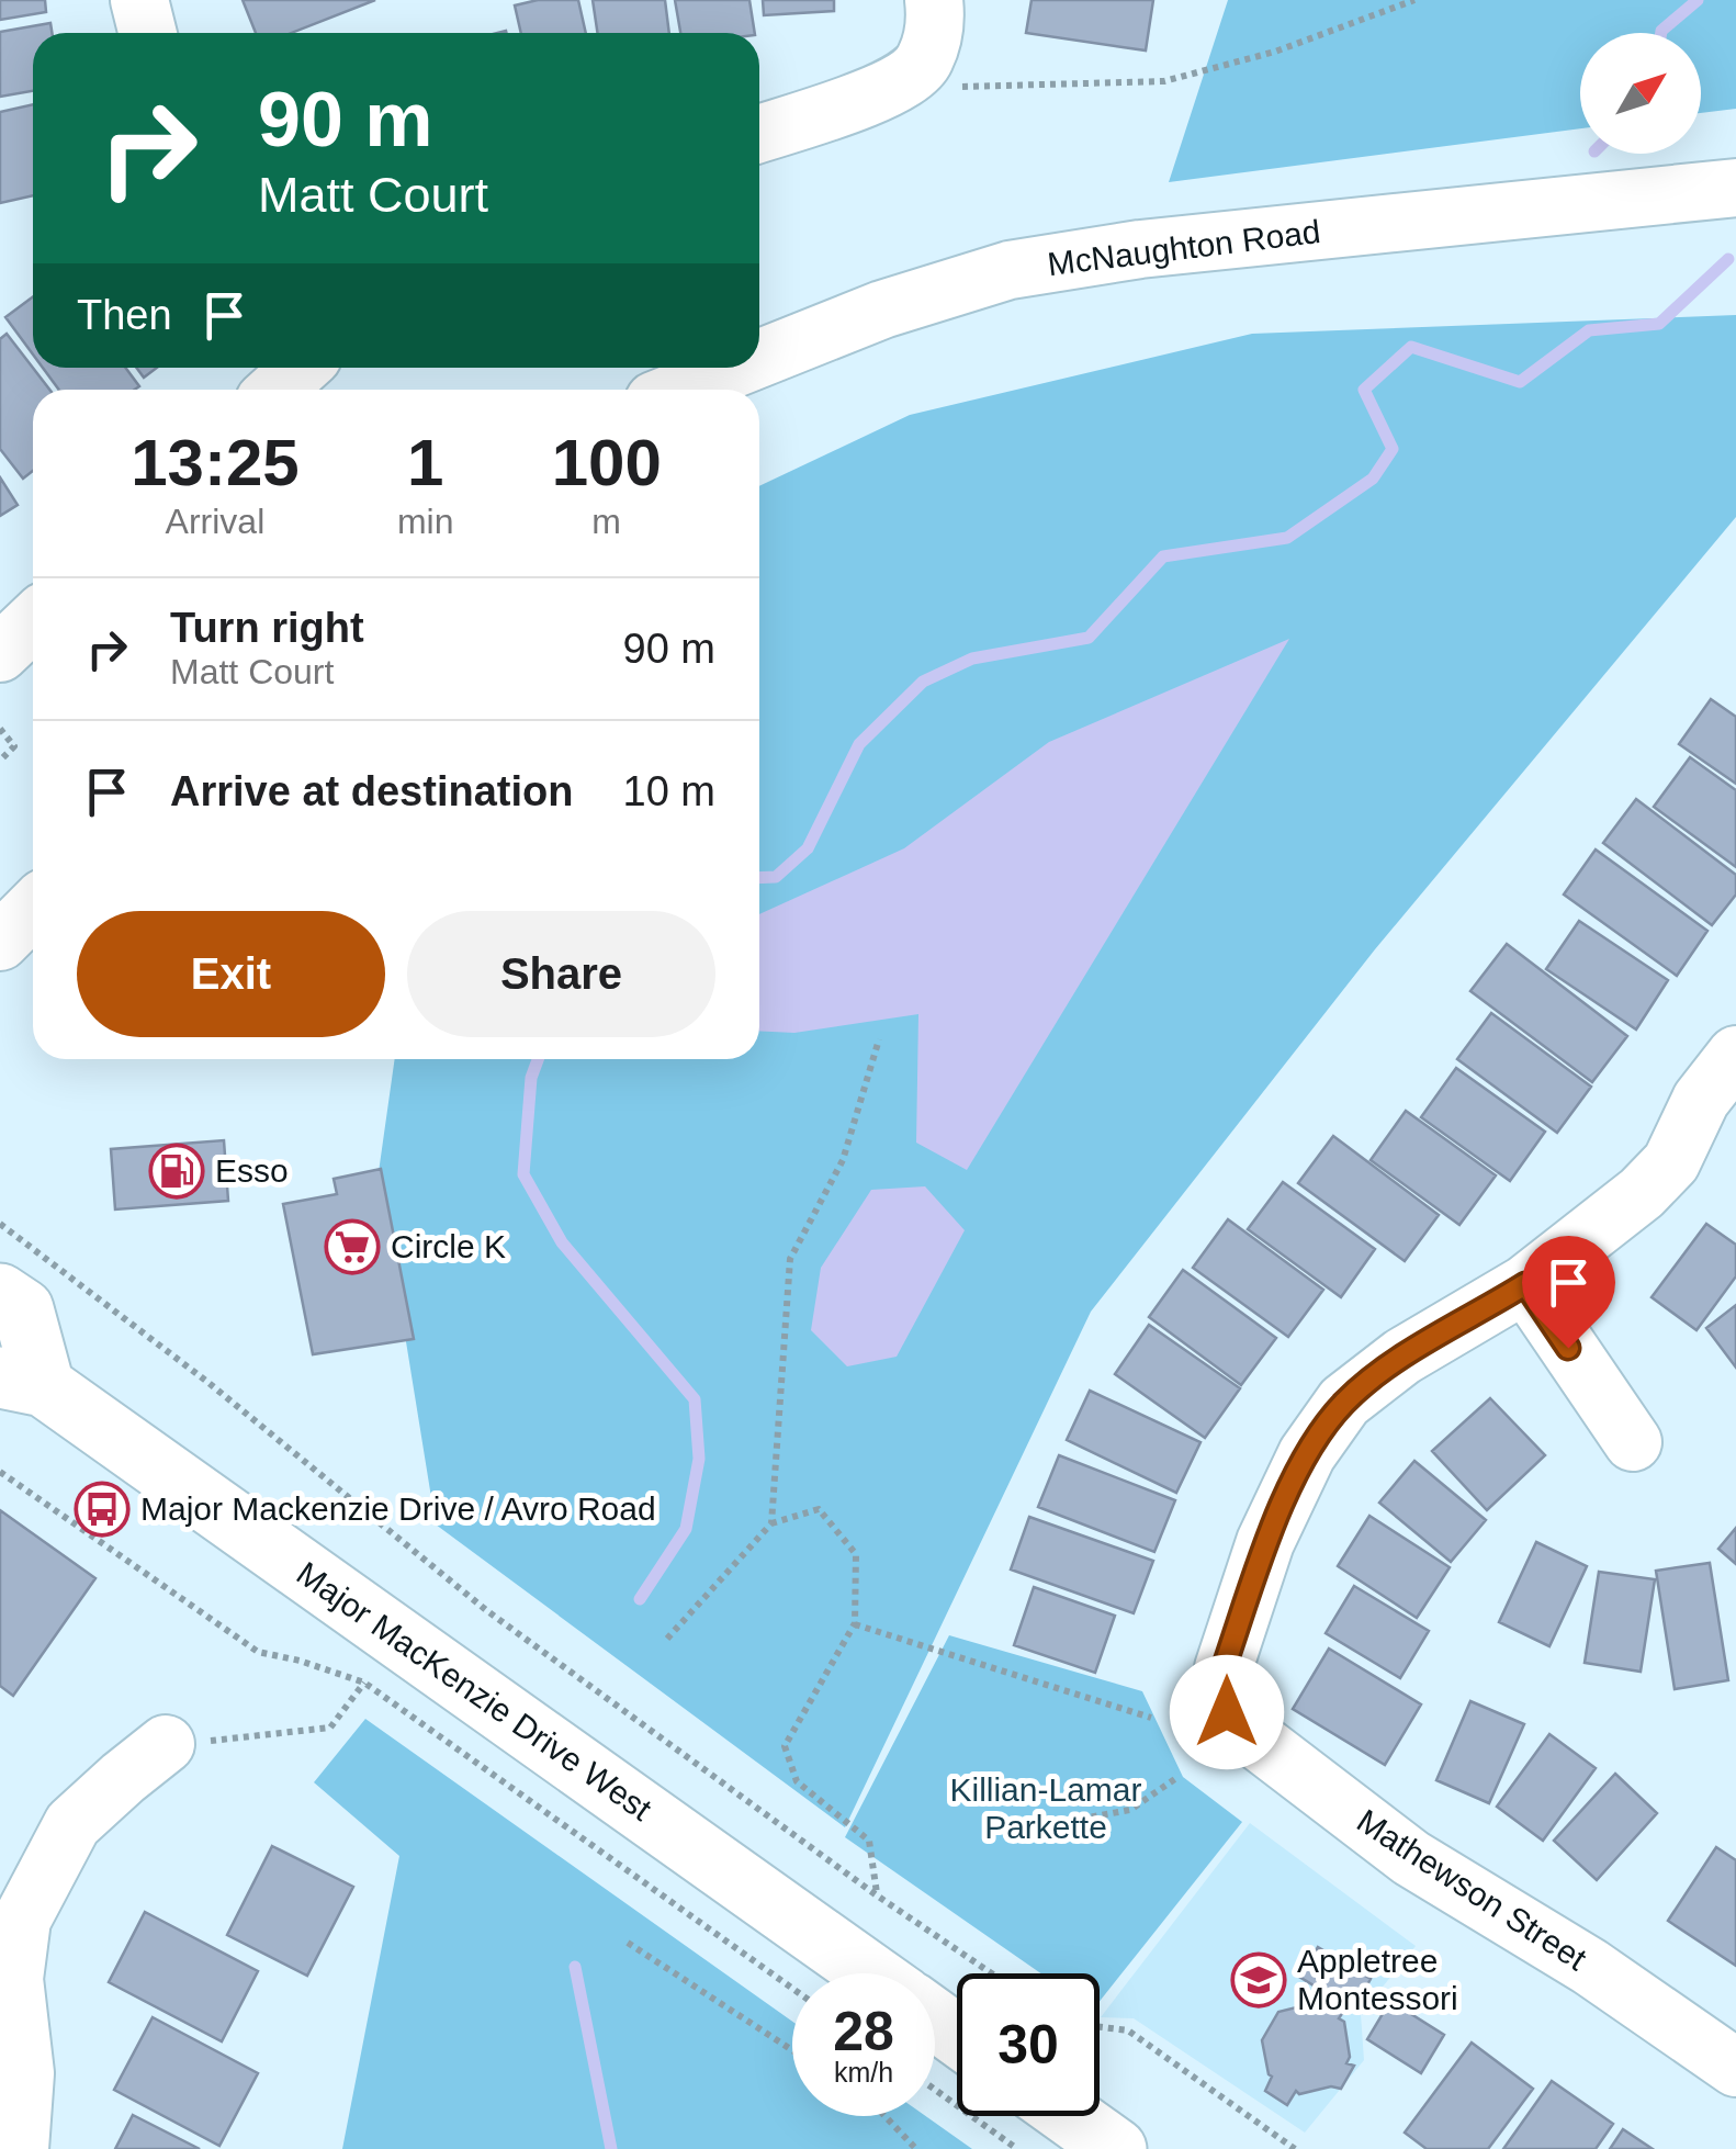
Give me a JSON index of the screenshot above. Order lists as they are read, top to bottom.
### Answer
{
  "streets": {
    "main road": ["Major MacKenzie Drive West"],
    "street": ["McNaughton Road", "Mathewson Street"]
  },
  "parks": ["Killian-Lamar Parkette"],
  "places": {
    "fuel station": ["Esso"],
    "supermarket": ["Circle K"],
    "bus stop": ["Major Mackenzie Drive / Avro Road"],
    "school or university": ["Appletree Montessori"]
  },
  "north": "top right",
  "page": {
    "turn": ["90 m", "Matt Court"],
    "then": "Then",
    "eta": [
      "13:25",
      "Arrival",
      "1",
      "min",
      "100",
      "m"
    ],
    "list": [
      {
        "name": "Turn right",
        "note": "Matt Court",
        "value": "90 m"
      },
      {
        "name": "Arrive at destination",
        "value": "10 m"
      }
    ],
    "buttons": ["Exit", "Share"],
    "speed": "28 km/h",
    "limit": "30"
  }
}
